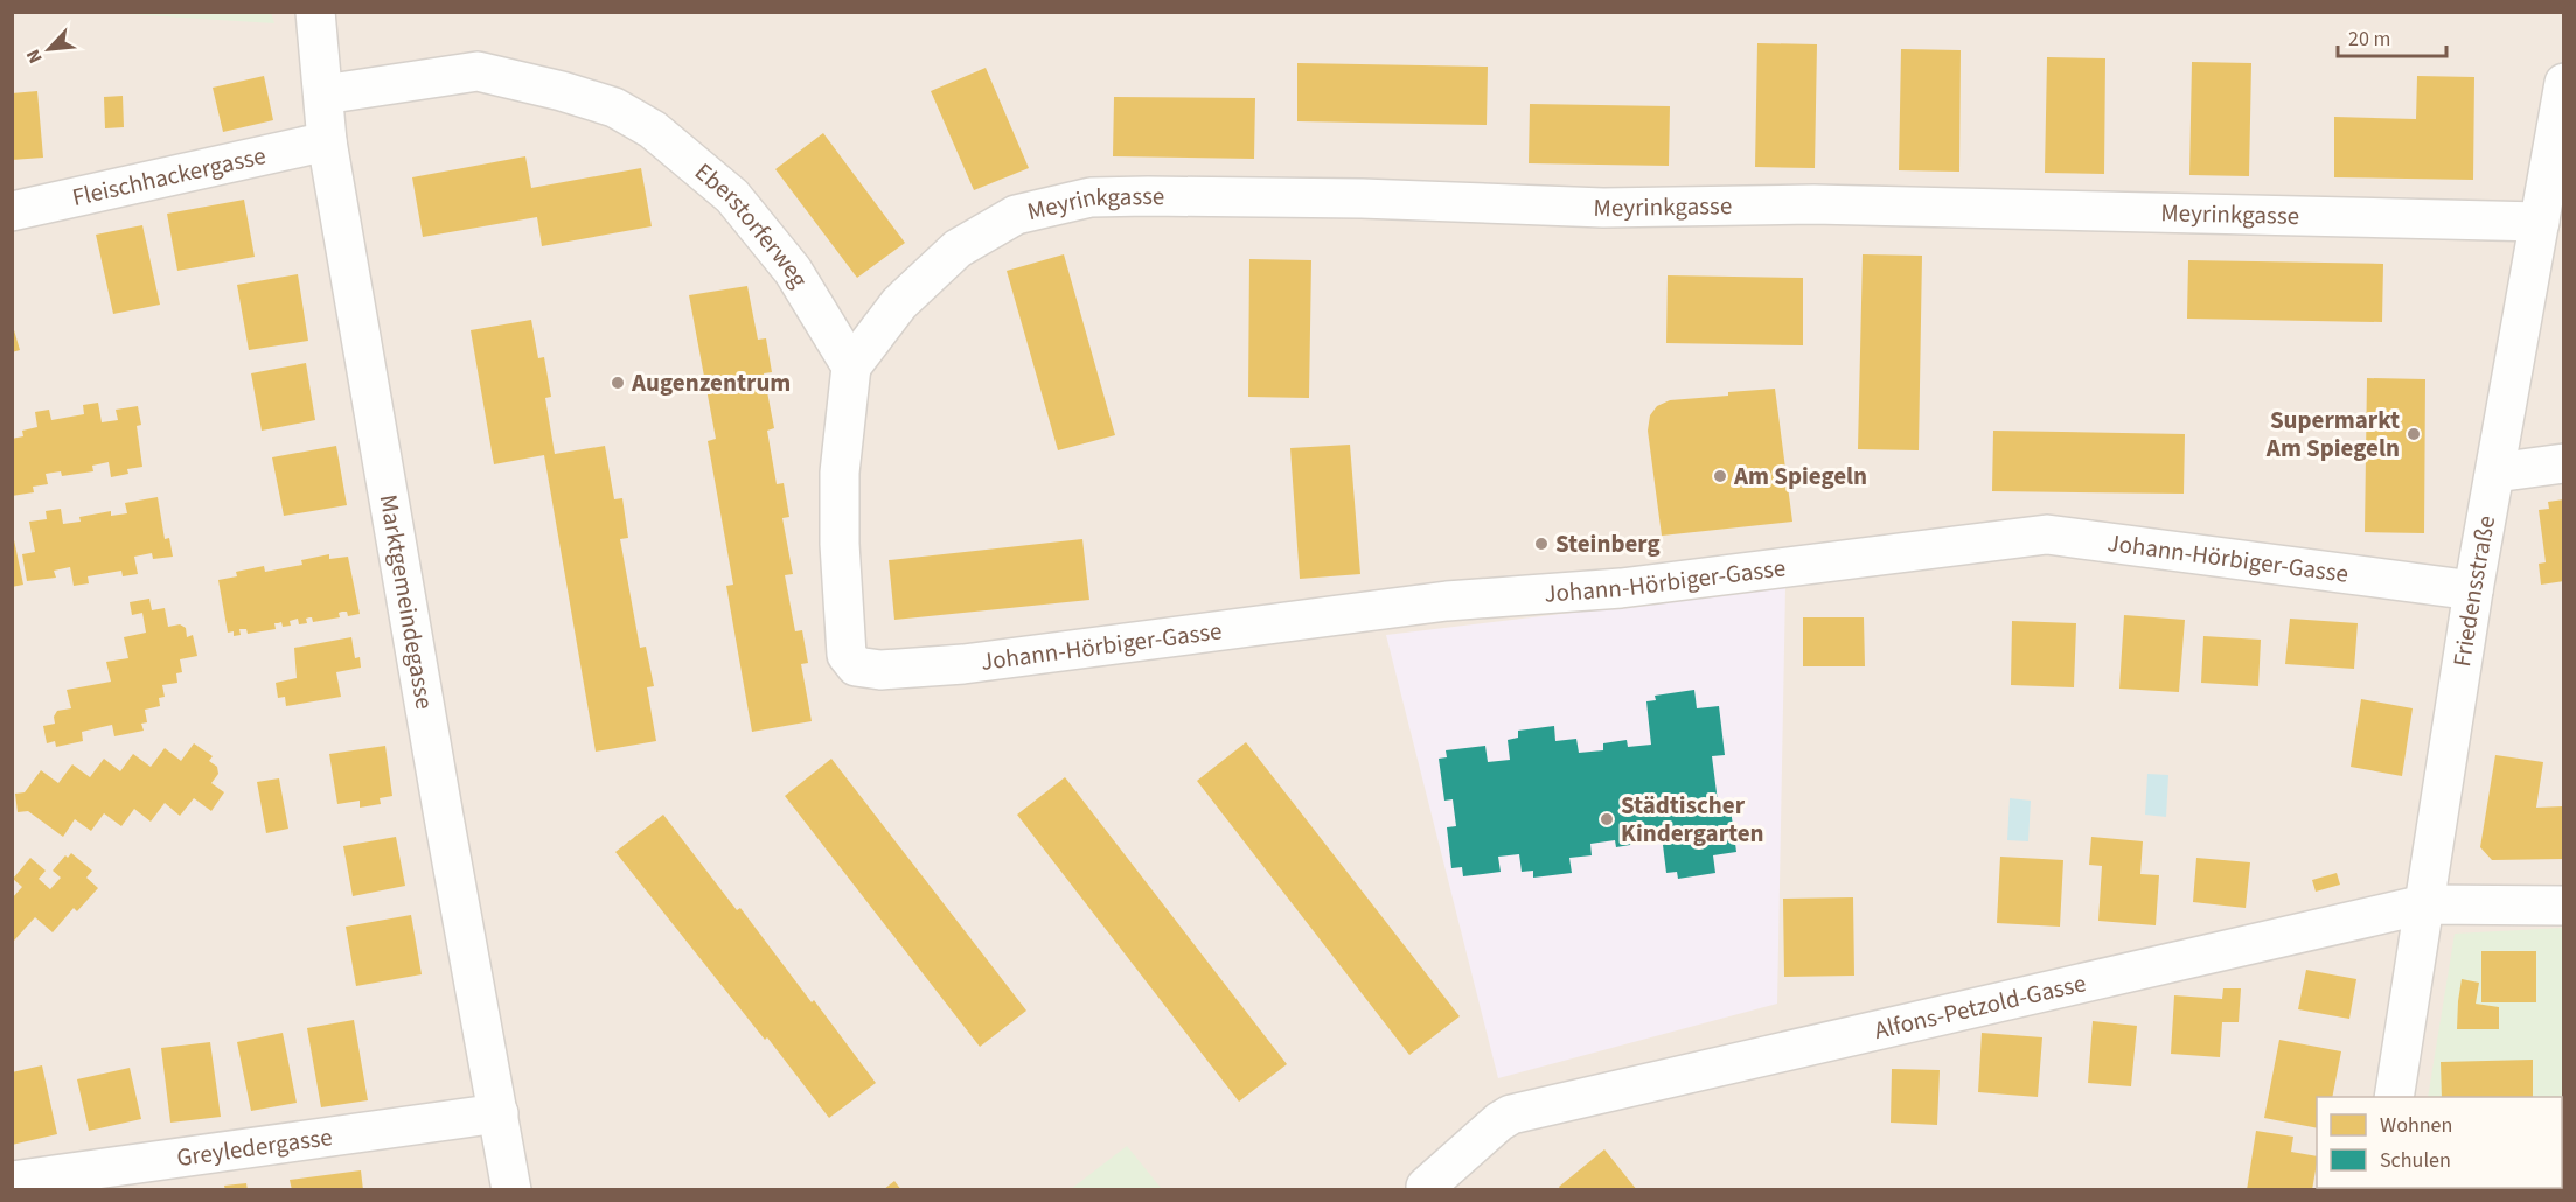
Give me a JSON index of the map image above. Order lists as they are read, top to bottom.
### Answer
{
  "streets": {
    "street": [
      "Fleischhackergasse",
      "Meyrinkgasse",
      "Eberstorferweg",
      "Johann-Hörbiger-Gasse",
      "Friedensstraße",
      "Marktgemeindegasse",
      "Alfons-Petzold-Gasse",
      "Greyledergasse"
    ]
  },
  "crossings": [
    ["Fleischhackergasse", "Marktgemeindegasse"],
    ["Meyrinkgasse", "Eberstorferweg"],
    ["Meyrinkgasse", "Johann-Hörbiger-Gasse"],
    ["Meyrinkgasse", "Friedensstraße"],
    ["Eberstorferweg", "Johann-Hörbiger-Gasse"],
    ["Eberstorferweg", "Marktgemeindegasse"],
    ["Johann-Hörbiger-Gasse", "Friedensstraße"],
    ["Friedensstraße", "Alfons-Petzold-Gasse"],
    ["Marktgemeindegasse", "Greyledergasse"]
  ],
  "places": [
    "Augenzentrum",
    "Supermarkt Am Spiegeln",
    "Am Spiegeln",
    "Steinberg",
    "Städtischer Kindergarten"
  ],
  "legend": ["Wohnen", "Schulen"],
  "scale_bar": "20 m",
  "north": "bottom left"
}
